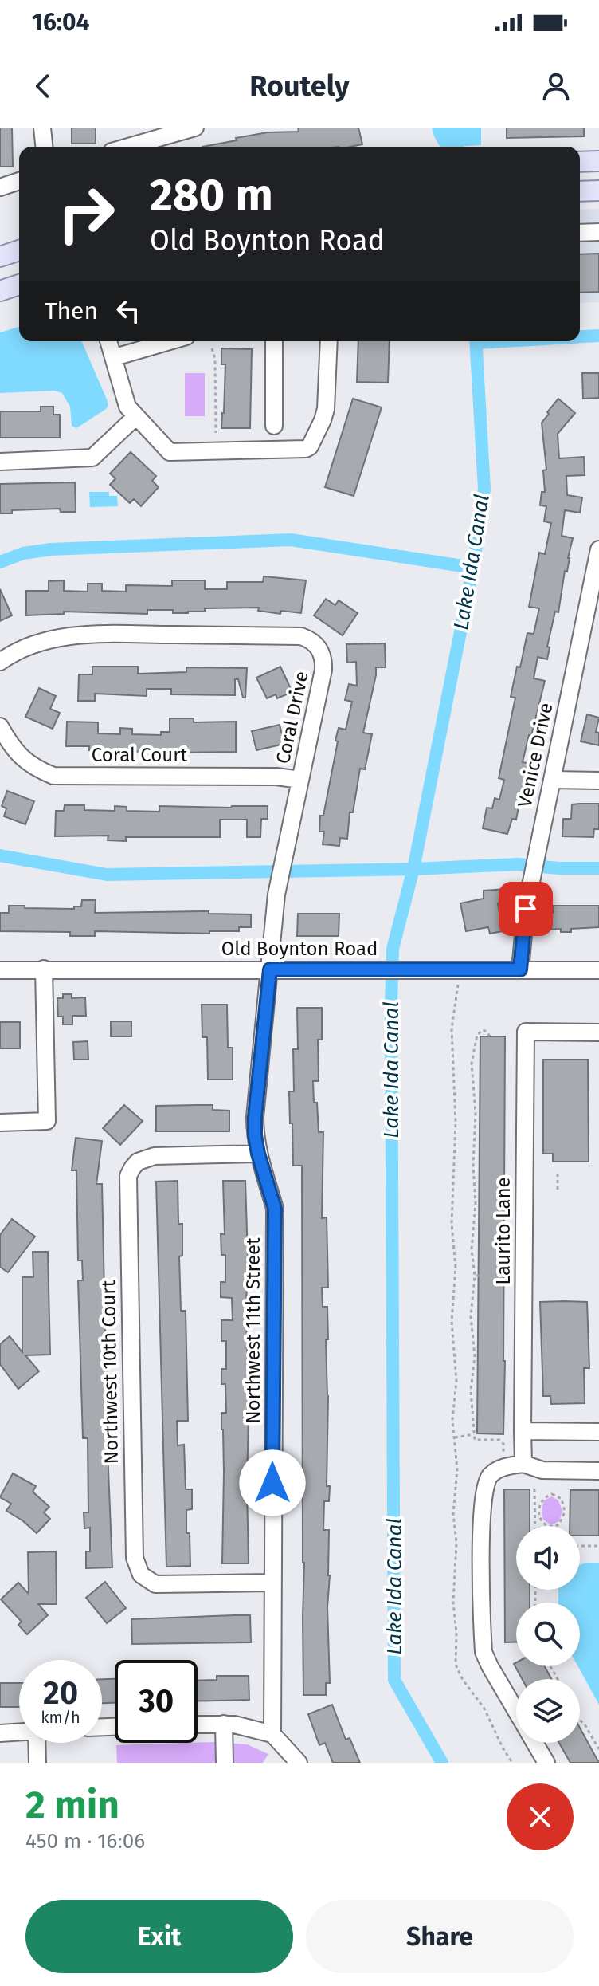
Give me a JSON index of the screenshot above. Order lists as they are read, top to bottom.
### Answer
{
  "streets": {
    "street": [
      "Coral Drive",
      "Coral Court",
      "Venice Drive",
      "Old Boynton Road",
      "Laurito Lane",
      "Northwest 11th Street",
      "Northwest 10th Court"
    ]
  },
  "crossings": [
    ["Coral Drive", "Coral Court"],
    ["Coral Drive", "Old Boynton Road"],
    ["Coral Drive", "Northwest 11th Street"],
    ["Venice Drive", "Old Boynton Road"],
    ["Old Boynton Road", "Northwest 11th Street"],
    ["Northwest 11th Street", "Northwest 10th Court"]
  ],
  "water": ["Lake Ida Canal"],
  "page": {
    "status": "16:04",
    "header": "Routely",
    "turn": ["280 m", "Old Boynton Road"],
    "then": "Then",
    "speed": "20 km/h",
    "limit": "30",
    "heading": ["2 min", "450 m · 16:06"],
    "buttons": ["Exit", "Share"]
  }
}
